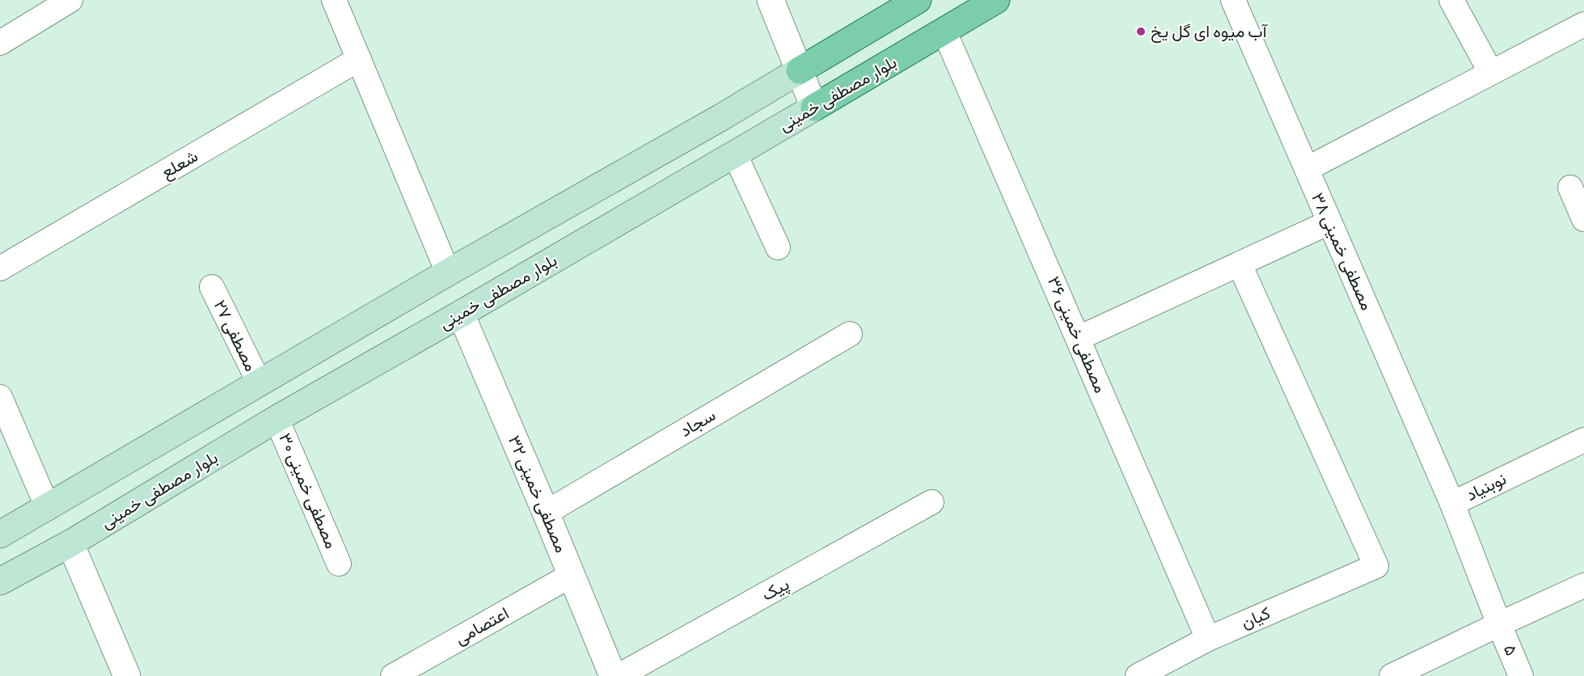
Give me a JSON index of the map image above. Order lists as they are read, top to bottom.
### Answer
{
  "streets": {
    "main road": ["بلوار مصطفی خمینی"],
    "street": [
      "شعلع",
      "مصطفی خمینی ۳۸",
      "مصطفی خمینی ۳۶",
      "مصطفی ۲۷",
      "سجاد",
      "نوبنیاد",
      "مصطفی خمینی ۳۰",
      "مصطفی خمینی ۳۲",
      "پیک",
      "کیان",
      "اعتصامی",
      "۵"
    ]
  },
  "crossings": [
    ["بلوار مصطفی خمینی", "مصطفی خمینی ۳۶"],
    ["بلوار مصطفی خمینی", "مصطفی خمینی ۳۰"],
    ["بلوار مصطفی خمینی", "مصطفی خمینی ۳۲"],
    ["مصطفی خمینی ۳۸", "نوبنیاد"],
    ["مصطفی خمینی ۳۶", "کیان"],
    ["سجاد", "مصطفی خمینی ۳۲"],
    ["نوبنیاد", "۵"],
    ["مصطفی خمینی ۳۲", "اعتصامی"]
  ],
  "places": ["آب میوه ای گل یخ"]
}
